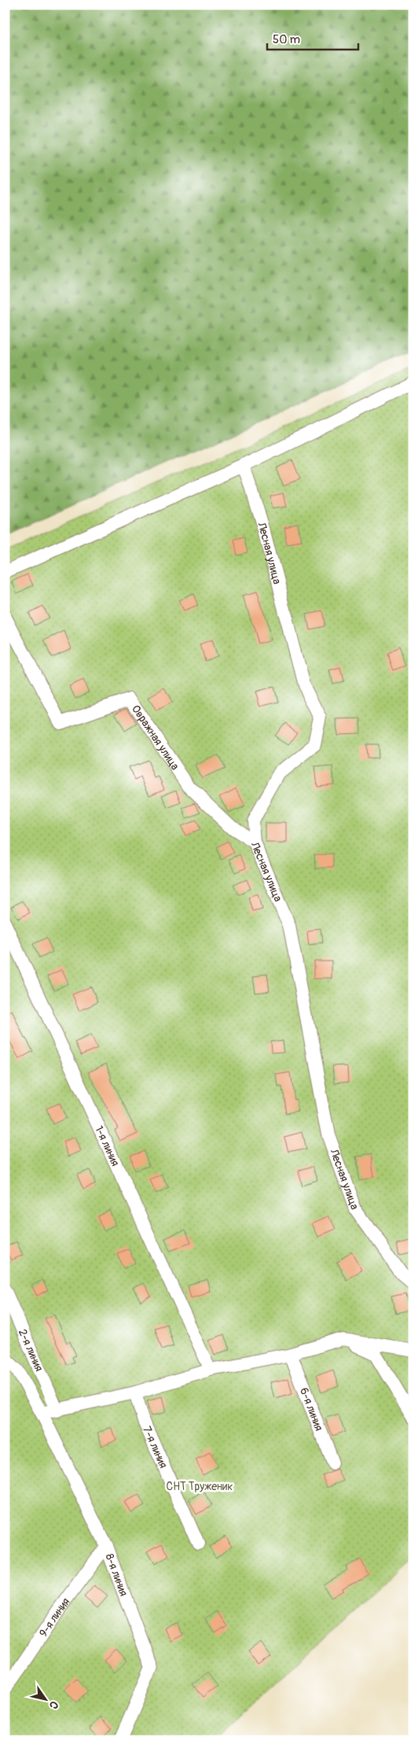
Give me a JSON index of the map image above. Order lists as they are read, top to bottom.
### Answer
{
  "streets": {
    "street": [
      "Лесная улица",
      "Овражная улица",
      "1-я линия",
      "2-я линия",
      "6-я линия",
      "7-я линия",
      "8-я линия",
      "9-я линия"
    ]
  },
  "crossings": [
    ["Лесная улица", "Овражная улица"],
    ["8-я линия", "9-я линия"]
  ],
  "parks": ["СНТ Труженик"],
  "scale_bar": "50 m",
  "north": "bottom right"
}
